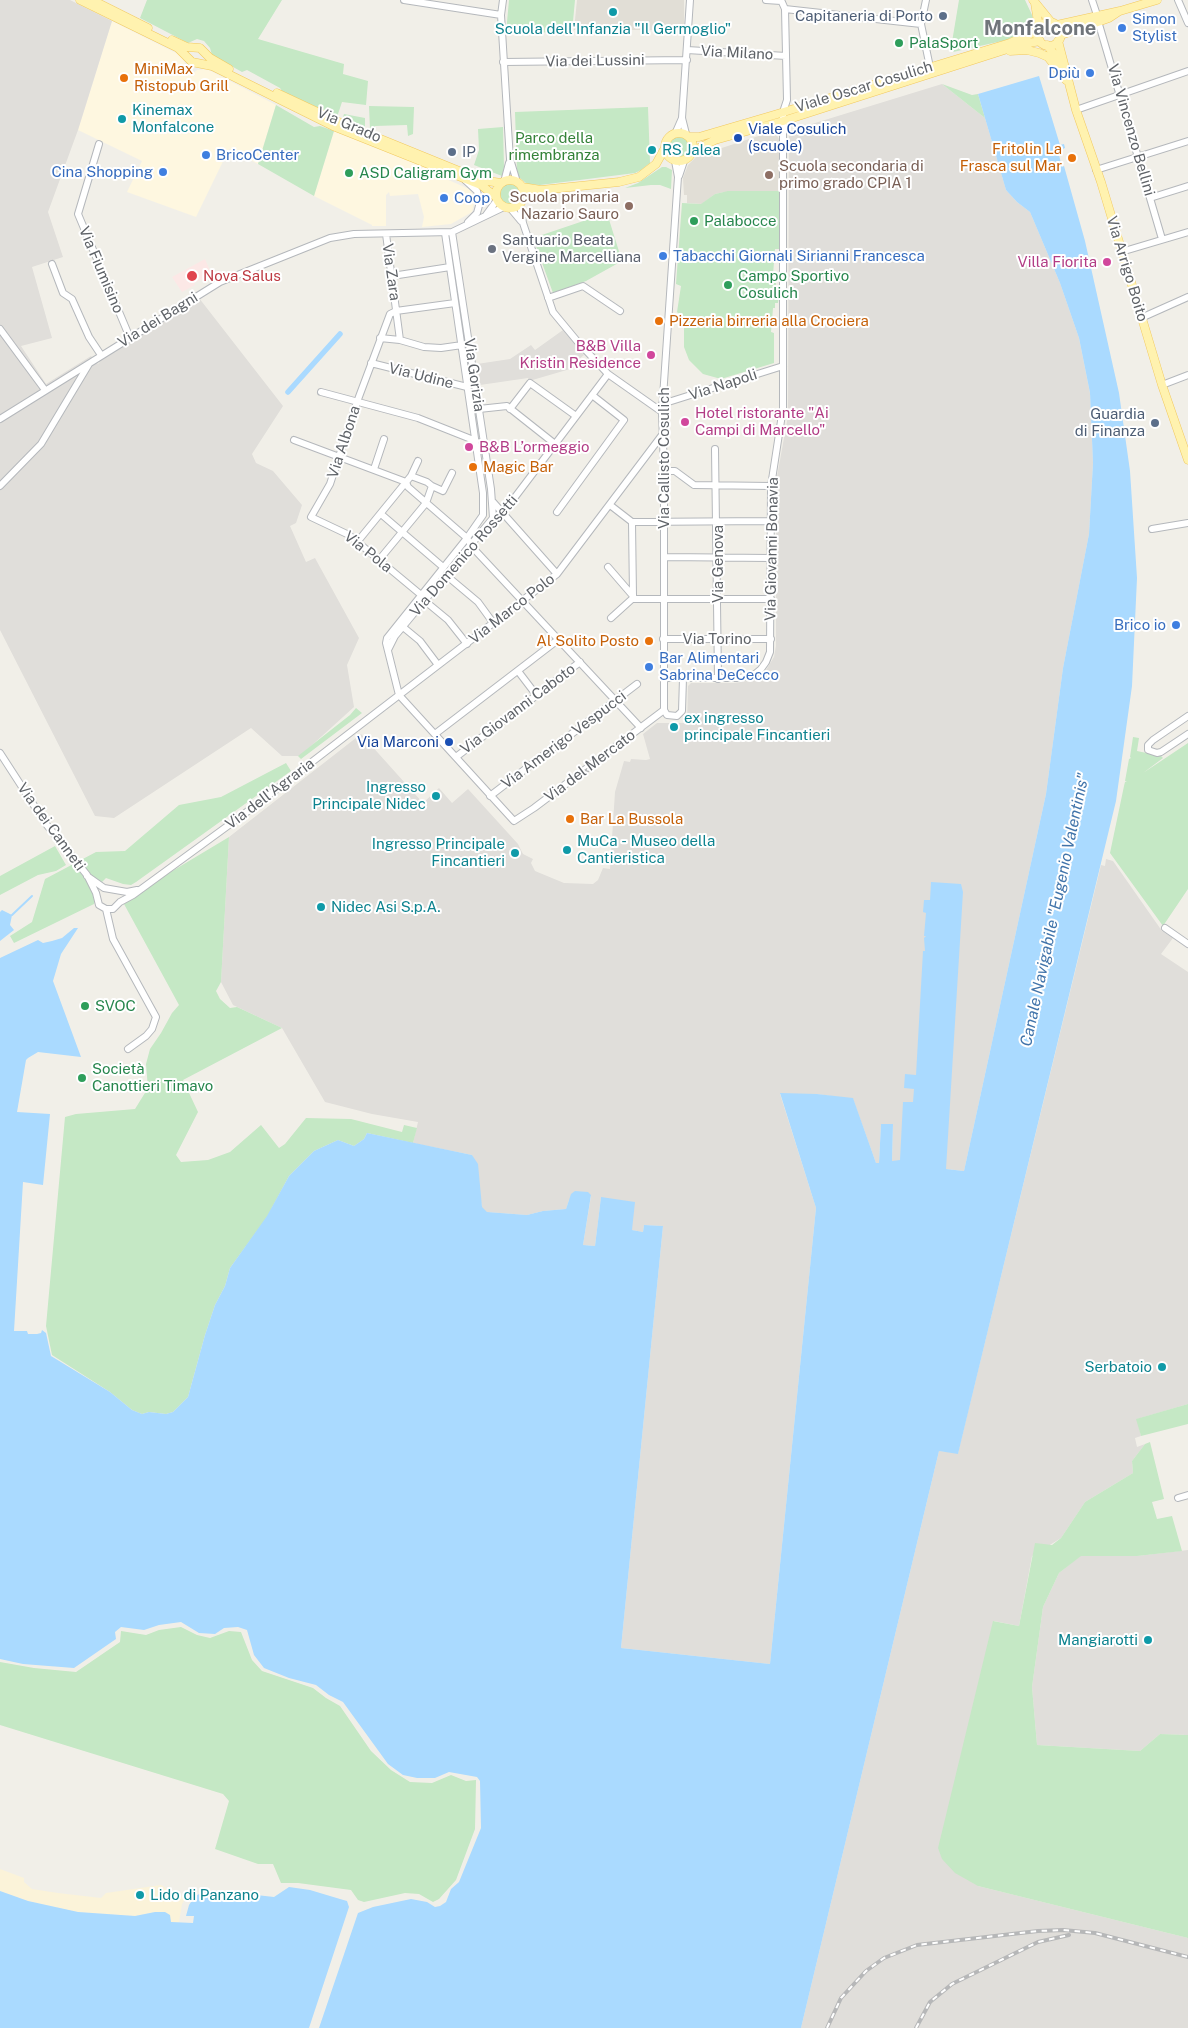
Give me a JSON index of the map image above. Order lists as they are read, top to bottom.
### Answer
{
  "streets": {
    "main road": [
      "Viale Oscar Cosulich",
      "Via Grado",
      "Via Arrigo Boito",
      "Via Callisto Cosulich"
    ],
    "street": [
      "Via Milano",
      "Via dei Lussini",
      "Via Vincenzo Bellini",
      "Via Fiumisino",
      "Via Zara",
      "Via dei Bagni",
      "Via Gorizia",
      "Via Udine",
      "Via Napoli",
      "Via Albona",
      "Via Giovanni Bonavia",
      "Via Pola",
      "Via Domenico Rossetti",
      "Via Genova",
      "Via Marco Polo",
      "Via Torino",
      "Via Giovanni Caboto",
      "Via Amerigo Vespucci",
      "Via del Mercato",
      "Via dell'Agraria",
      "Via dei Canneti"
    ]
  },
  "crossings": [
    ["Via Milano", "Via Giovanni Bonavia"],
    ["Viale Oscar Cosulich", "Via Arrigo Boito"],
    ["Viale Oscar Cosulich", "Via Callisto Cosulich"],
    ["Viale Oscar Cosulich", "Via Giovanni Bonavia"],
    ["Via Fiumisino", "Via dei Bagni"],
    ["Via Zara", "Via dei Bagni"],
    ["Via Zara", "Via Udine"],
    ["Via dei Bagni", "Via Gorizia"],
    ["Via Gorizia", "Via Udine"],
    ["Via Gorizia", "Via Domenico Rossetti"],
    ["Via Udine", "Via Albona"],
    ["Via Napoli", "Via Callisto Cosulich"],
    ["Via Napoli", "Via Giovanni Bonavia"],
    ["Via Albona", "Via Pola"],
    ["Via Callisto Cosulich", "Via Giovanni Bonavia"],
    ["Via Callisto Cosulich", "Via Marco Polo"],
    ["Via Callisto Cosulich", "Via Torino"],
    ["Via Callisto Cosulich", "Via del Mercato"],
    ["Via Giovanni Bonavia", "Via Genova"],
    ["Via Giovanni Bonavia", "Via Torino"],
    ["Via Pola", "Via Domenico Rossetti"],
    ["Via Pola", "Via Marco Polo"],
    ["Via Genova", "Via Torino"],
    ["Via Marco Polo", "Via dell'Agraria"],
    ["Via Amerigo Vespucci", "Via del Mercato"],
    ["Via dell'Agraria", "Via dei Canneti"]
  ],
  "districts": ["Monfalcone"],
  "water": ["Canale Navigabile \"Eugenio Valentinis\""],
  "parks": ["Parco della rimembranza"],
  "places": [
    "Scuola dell'Infanzia \"Il Germoglio\"",
    "Capitaneria di Porto",
    "Simon Stylist",
    "PalaSport",
    "Dpiù",
    "MiniMax Ristopub Grill",
    "Kinemax Monfalcone",
    "Viale Cosulich (scuole)",
    "RS Jalea",
    "IP",
    "BricoCenter",
    "Fritolin La Frasca sul Mar",
    "Cina Shopping",
    "ASD Caligram Gym",
    "Scuola secondaria di primo grado CPIA 1",
    "Coop",
    "Scuola primaria Nazario Sauro",
    "Palabocce",
    "Santuario Beata Vergine Marcelliana",
    "Tabacchi Giornali Sirianni Francesca",
    "Villa Fiorita",
    "Nova Salus",
    "Campo Sportivo Cosulich",
    "Pizzeria birreria alla Crociera",
    "B&B Villa Kristin Residence",
    "Hotel ristorante \"Ai Campi di Marcello\"",
    "Guardia di Finanza",
    "B&B L’ormeggio",
    "Magic Bar",
    "Brico io",
    "Al Solito Posto",
    "Bar Alimentari Sabrina DeCecco",
    "ex ingresso principale Fincantieri",
    "Via Marconi",
    "Ingresso Principale Nidec",
    "Bar La Bussola",
    "MuCa - Museo della Cantieristica",
    "Ingresso Principale Fincantieri",
    "Nidec Asi S.p.A.",
    "SVOC",
    "Società Canottieri Timavo",
    "Serbatoio",
    "Mangiarotti",
    "Lido di Panzano"
  ]
}
